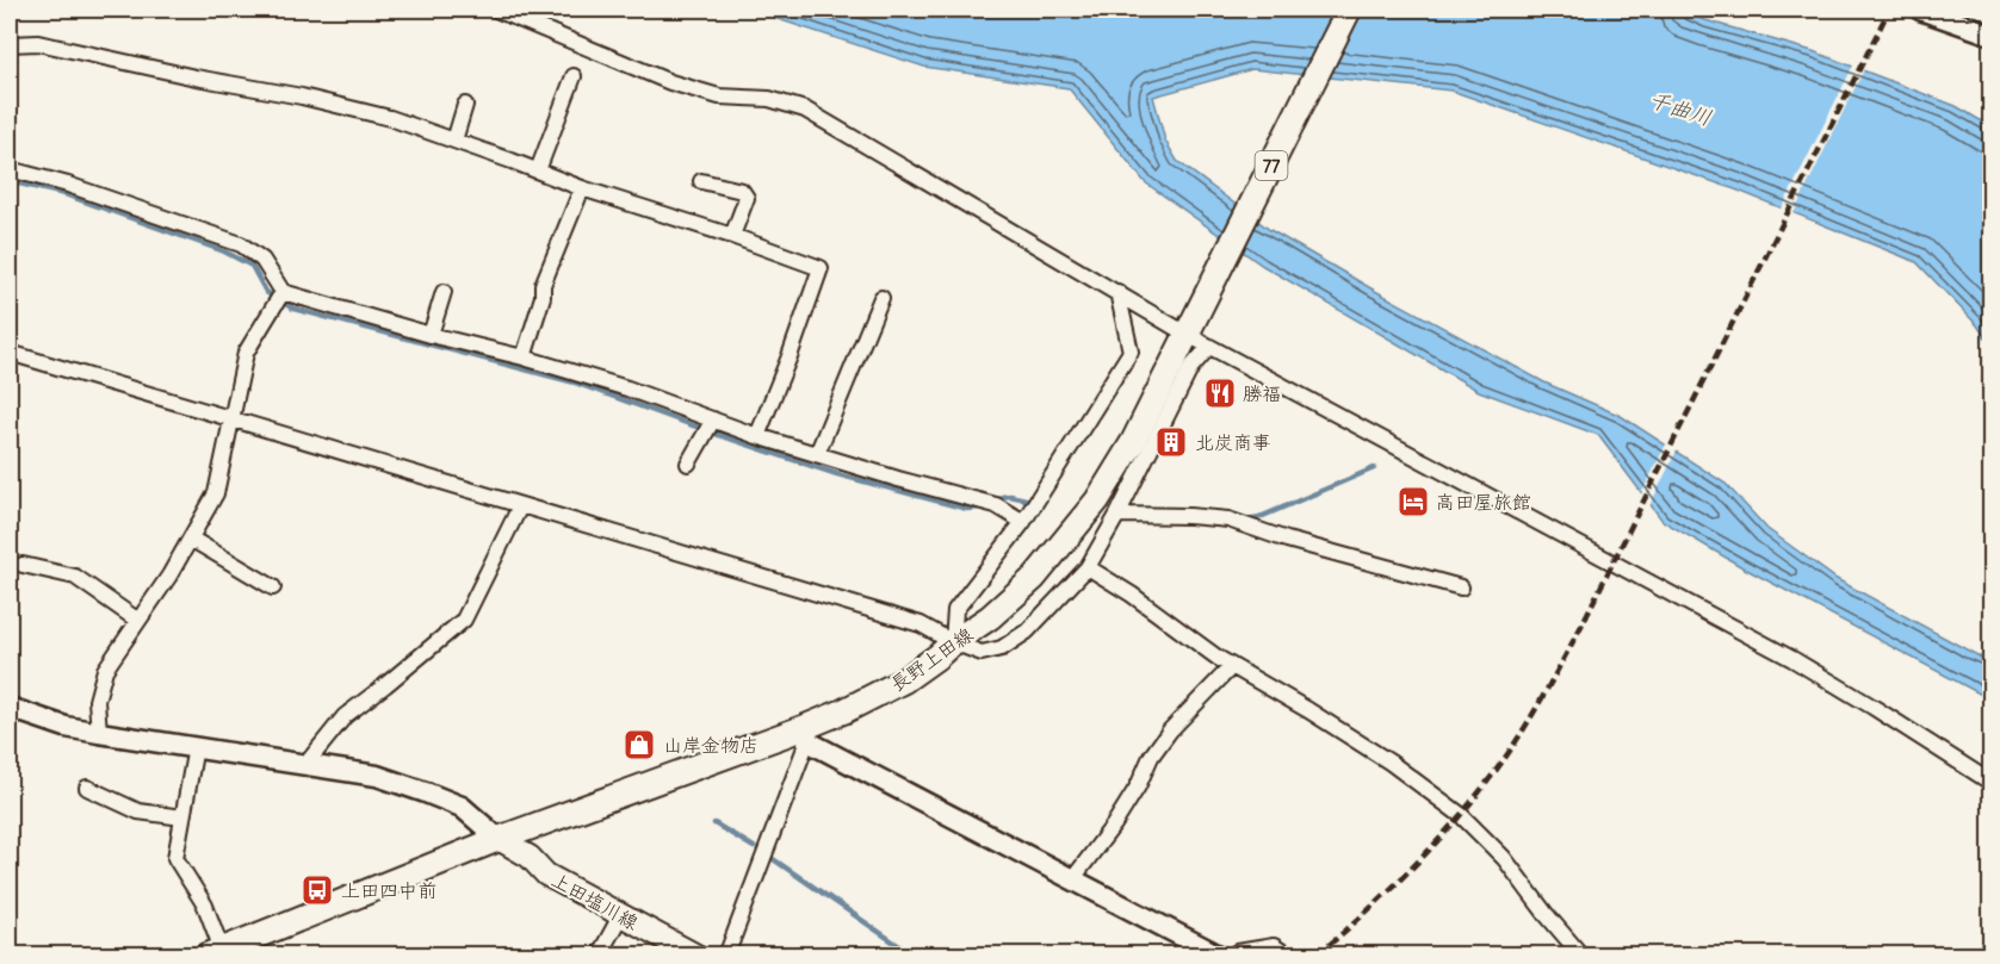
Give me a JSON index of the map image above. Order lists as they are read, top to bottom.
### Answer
{
  "streets": {
    "main road": ["77", "長野上田線", "上田塩川線"]
  },
  "crossings": [
    ["長野上田線", "上田塩川線"]
  ],
  "water": ["千曲川"],
  "places": {
    "restaurant": ["勝福"],
    "building": ["北炭商事"],
    "hotel": ["高田屋旅館"],
    "shop": ["山岸金物店"],
    "bus stop": ["上田四中前"]
  }
}
